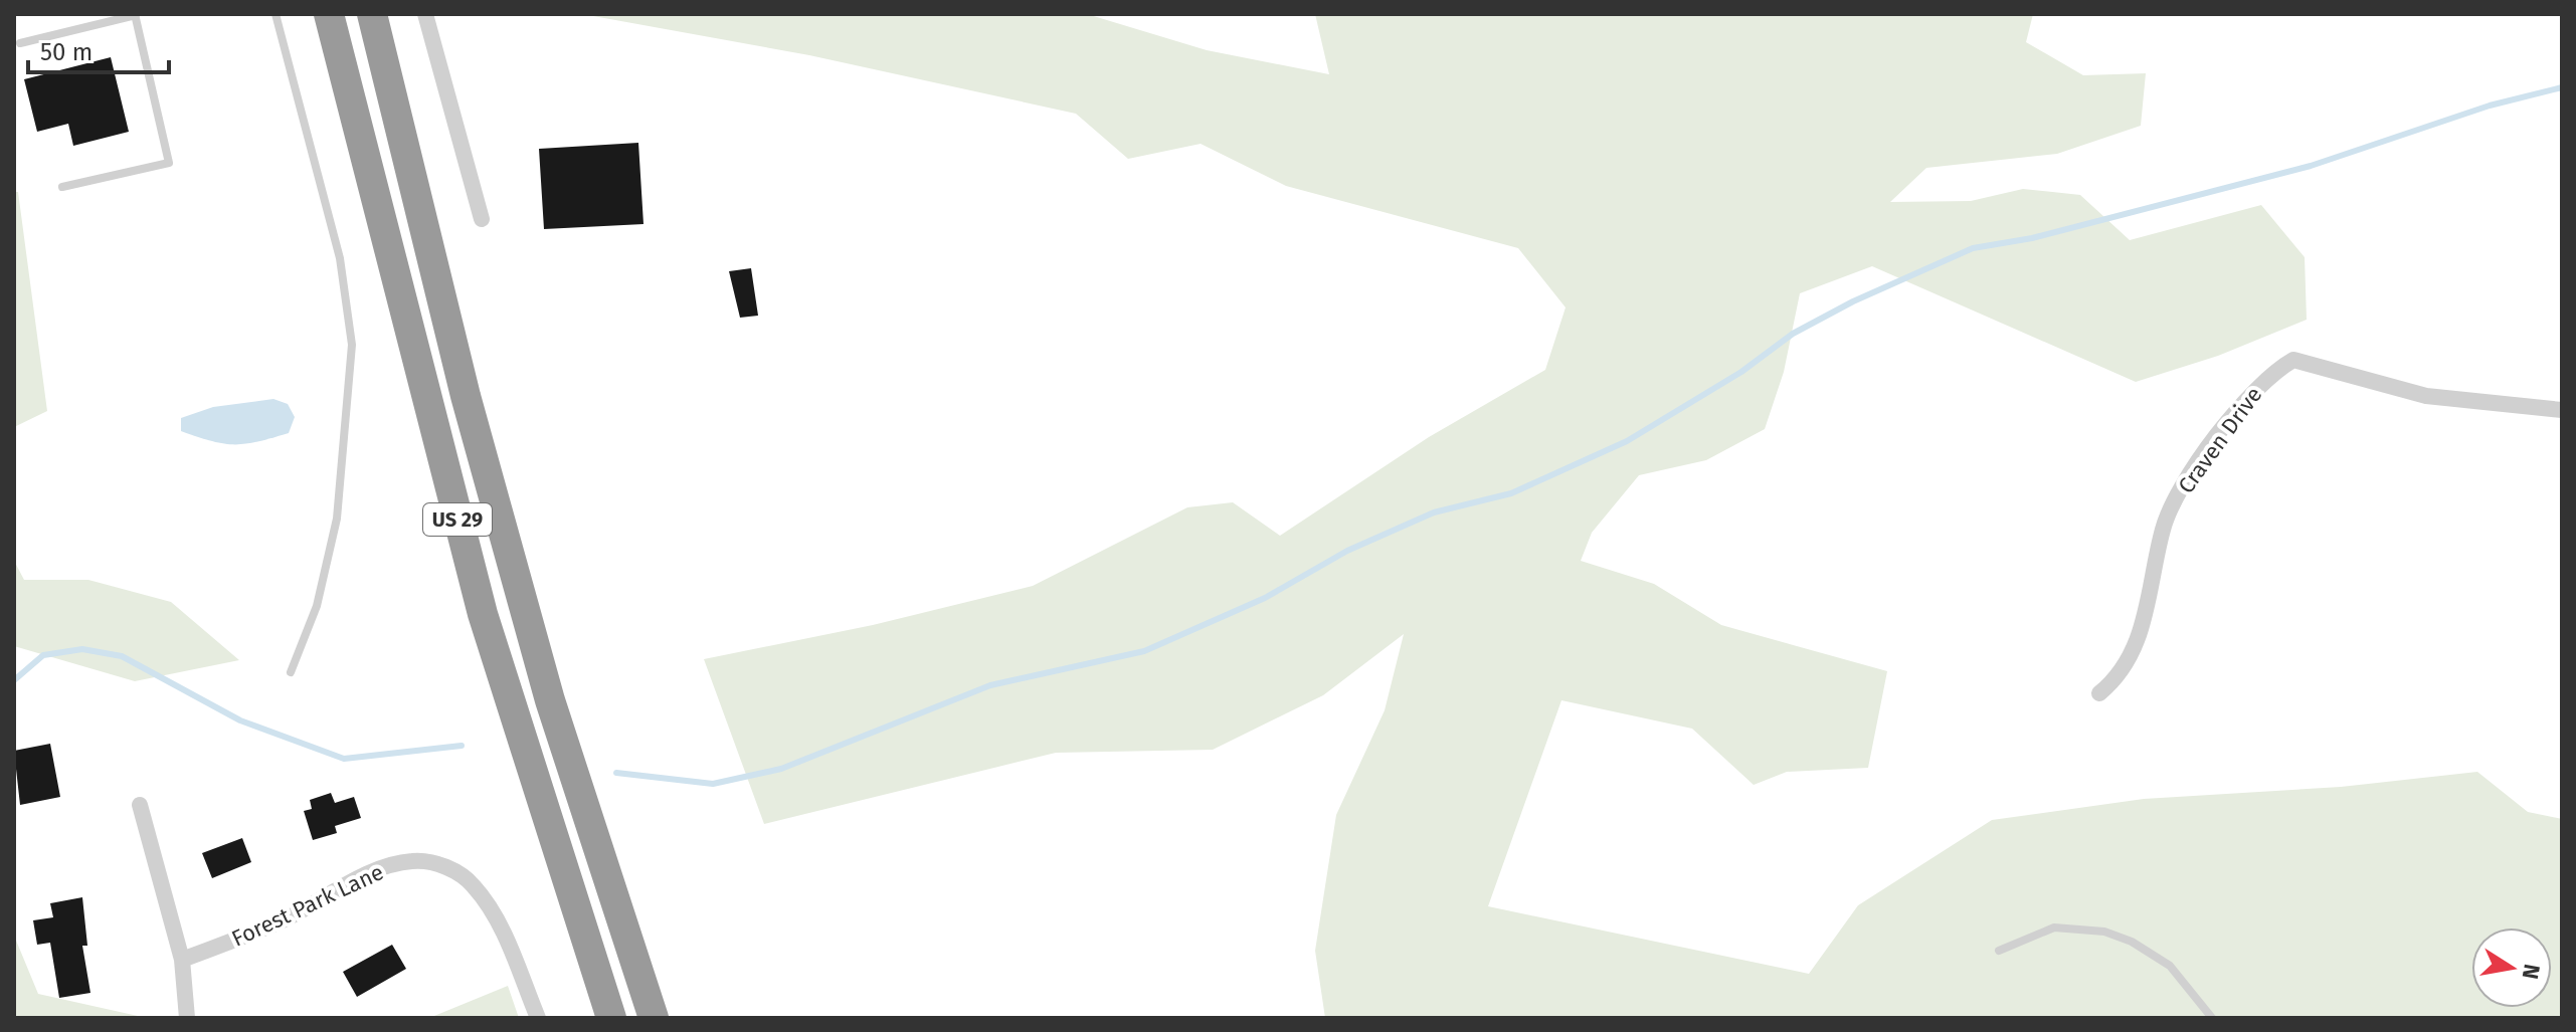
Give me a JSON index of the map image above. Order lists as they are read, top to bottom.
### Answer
{
  "streets": {
    "highway": ["US 29"],
    "street": ["Craven Drive", "Forest Park Lane"]
  },
  "scale_bar": "50 m",
  "north": "right"
}
